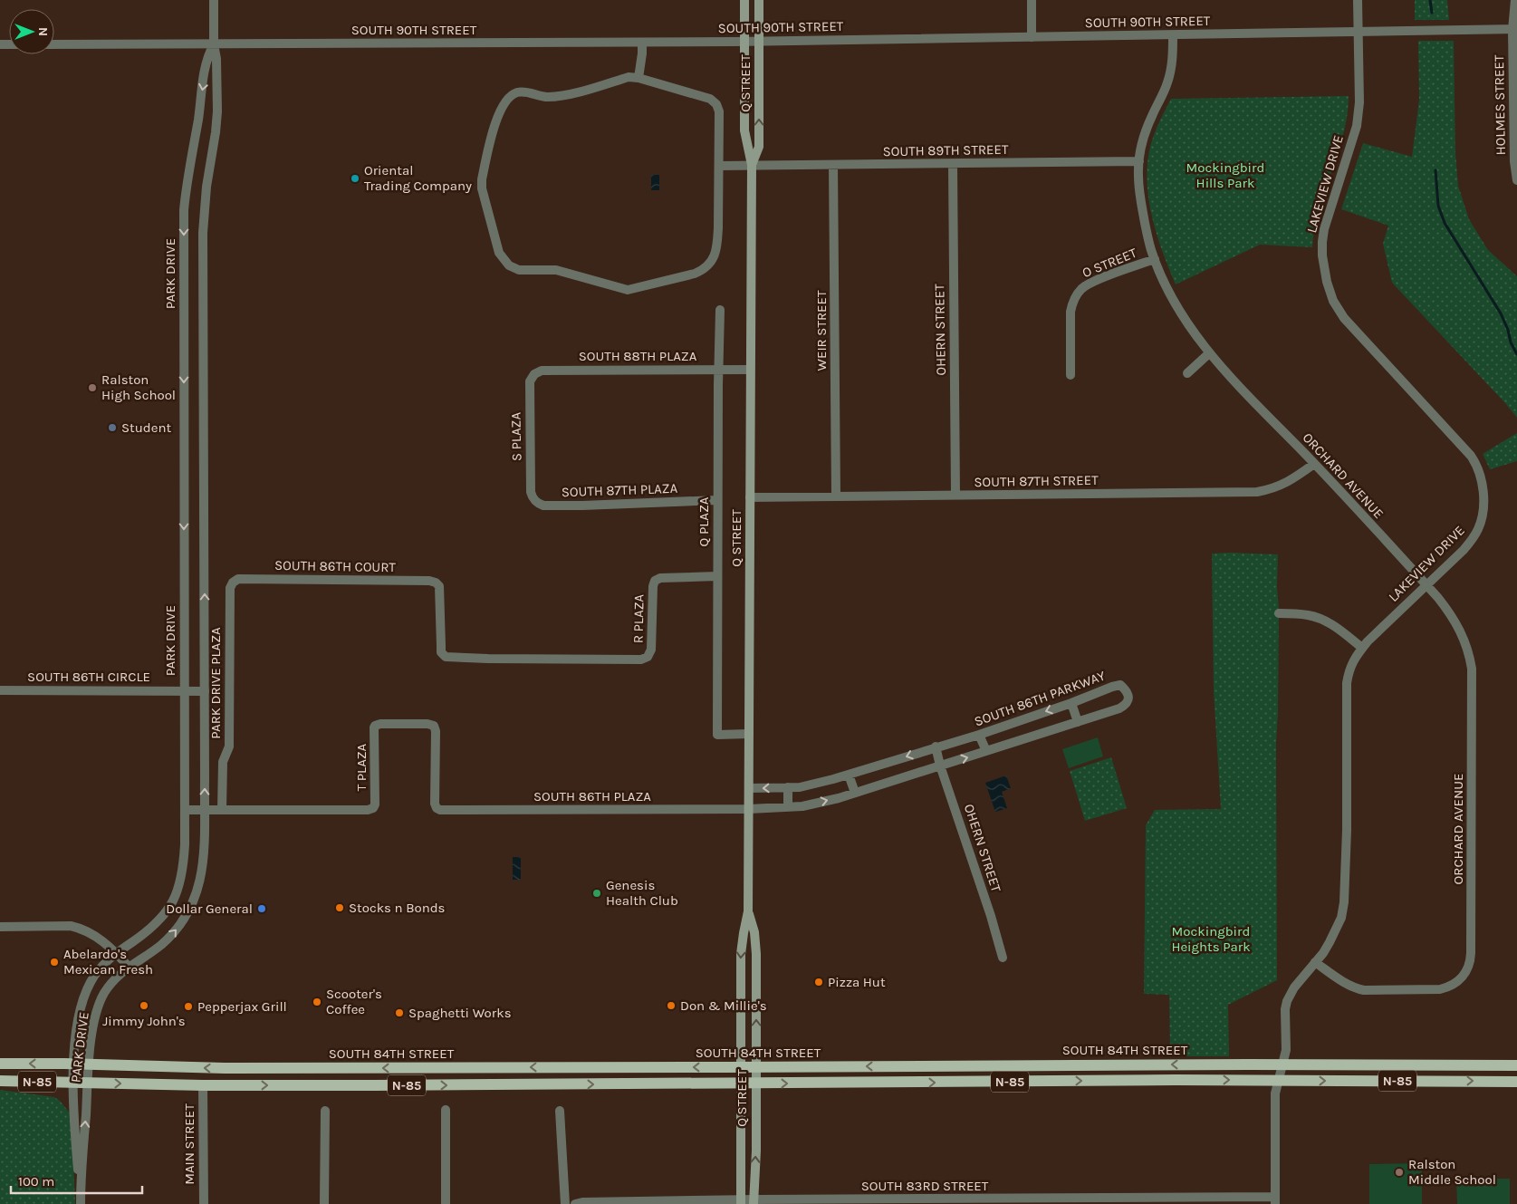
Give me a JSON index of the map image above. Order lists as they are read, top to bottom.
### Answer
{
  "streets": {
    "main road": ["Q STREET", "SOUTH 84TH STREET", "N-85"],
    "street": [
      "SOUTH 90TH STREET",
      "HOLMES STREET",
      "SOUTH 89TH STREET",
      "LAKEVIEW DRIVE",
      "O STREET",
      "PARK DRIVE",
      "OHERN STREET",
      "WEIR STREET",
      "SOUTH 88TH PLAZA",
      "S PLAZA",
      "ORCHARD AVENUE",
      "SOUTH 87TH STREET",
      "SOUTH 87TH PLAZA",
      "Q PLAZA",
      "SOUTH 86TH COURT",
      "R PLAZA",
      "SOUTH 86TH CIRCLE",
      "PARK DRIVE PLAZA",
      "SOUTH 86TH PARKWAY",
      "T PLAZA",
      "SOUTH 86TH PLAZA",
      "MAIN STREET",
      "SOUTH 83RD STREET"
    ]
  },
  "crossings": [
    ["SOUTH 90TH STREET", "Q STREET"],
    ["SOUTH 90TH STREET", "HOLMES STREET"],
    ["SOUTH 90TH STREET", "LAKEVIEW DRIVE"],
    ["SOUTH 90TH STREET", "PARK DRIVE"],
    ["SOUTH 90TH STREET", "ORCHARD AVENUE"],
    ["Q STREET", "SOUTH 89TH STREET"],
    ["Q STREET", "SOUTH 88TH PLAZA"],
    ["Q STREET", "SOUTH 87TH STREET"],
    ["Q STREET", "Q PLAZA"],
    ["Q STREET", "SOUTH 86TH PARKWAY"],
    ["Q STREET", "SOUTH 86TH PLAZA"],
    ["Q STREET", "SOUTH 84TH STREET"],
    ["Q STREET", "N-85"],
    ["Q STREET", "SOUTH 83RD STREET"],
    ["SOUTH 89TH STREET", "OHERN STREET"],
    ["SOUTH 89TH STREET", "WEIR STREET"],
    ["SOUTH 89TH STREET", "ORCHARD AVENUE"],
    ["LAKEVIEW DRIVE", "ORCHARD AVENUE"],
    ["LAKEVIEW DRIVE", "SOUTH 84TH STREET"],
    ["LAKEVIEW DRIVE", "N-85"],
    ["LAKEVIEW DRIVE", "SOUTH 83RD STREET"],
    ["O STREET", "ORCHARD AVENUE"],
    ["PARK DRIVE", "SOUTH 86TH CIRCLE"],
    ["PARK DRIVE", "SOUTH 84TH STREET"],
    ["PARK DRIVE", "N-85"],
    ["OHERN STREET", "SOUTH 87TH STREET"],
    ["OHERN STREET", "SOUTH 86TH PARKWAY"],
    ["WEIR STREET", "SOUTH 87TH STREET"],
    ["SOUTH 88TH PLAZA", "S PLAZA"],
    ["SOUTH 88TH PLAZA", "Q PLAZA"],
    ["S PLAZA", "SOUTH 87TH PLAZA"],
    ["ORCHARD AVENUE", "SOUTH 87TH STREET"],
    ["SOUTH 87TH PLAZA", "Q PLAZA"],
    ["Q PLAZA", "R PLAZA"],
    ["SOUTH 86TH COURT", "R PLAZA"],
    ["SOUTH 86TH COURT", "PARK DRIVE PLAZA"],
    ["PARK DRIVE PLAZA", "T PLAZA"],
    ["SOUTH 86TH PARKWAY", "SOUTH 86TH PLAZA"],
    ["T PLAZA", "SOUTH 86TH PLAZA"],
    ["N-85", "MAIN STREET"]
  ],
  "parks": ["Mockingbird Hills Park", "Mockingbird Heights Park"],
  "places": [
    "Oriental Trading Company",
    "Ralston High School",
    "Student",
    "Genesis Health Club",
    "Stocks n Bonds",
    "Dollar General",
    "Abelardo's Mexican Fresh",
    "Pizza Hut",
    "Scooter's Coffee",
    "Jimmy John's",
    "Don & Millie's",
    "Pepperjax Grill",
    "Spaghetti Works",
    "Ralston Middle School"
  ],
  "scale_bar": "100 m",
  "north": "right"
}
